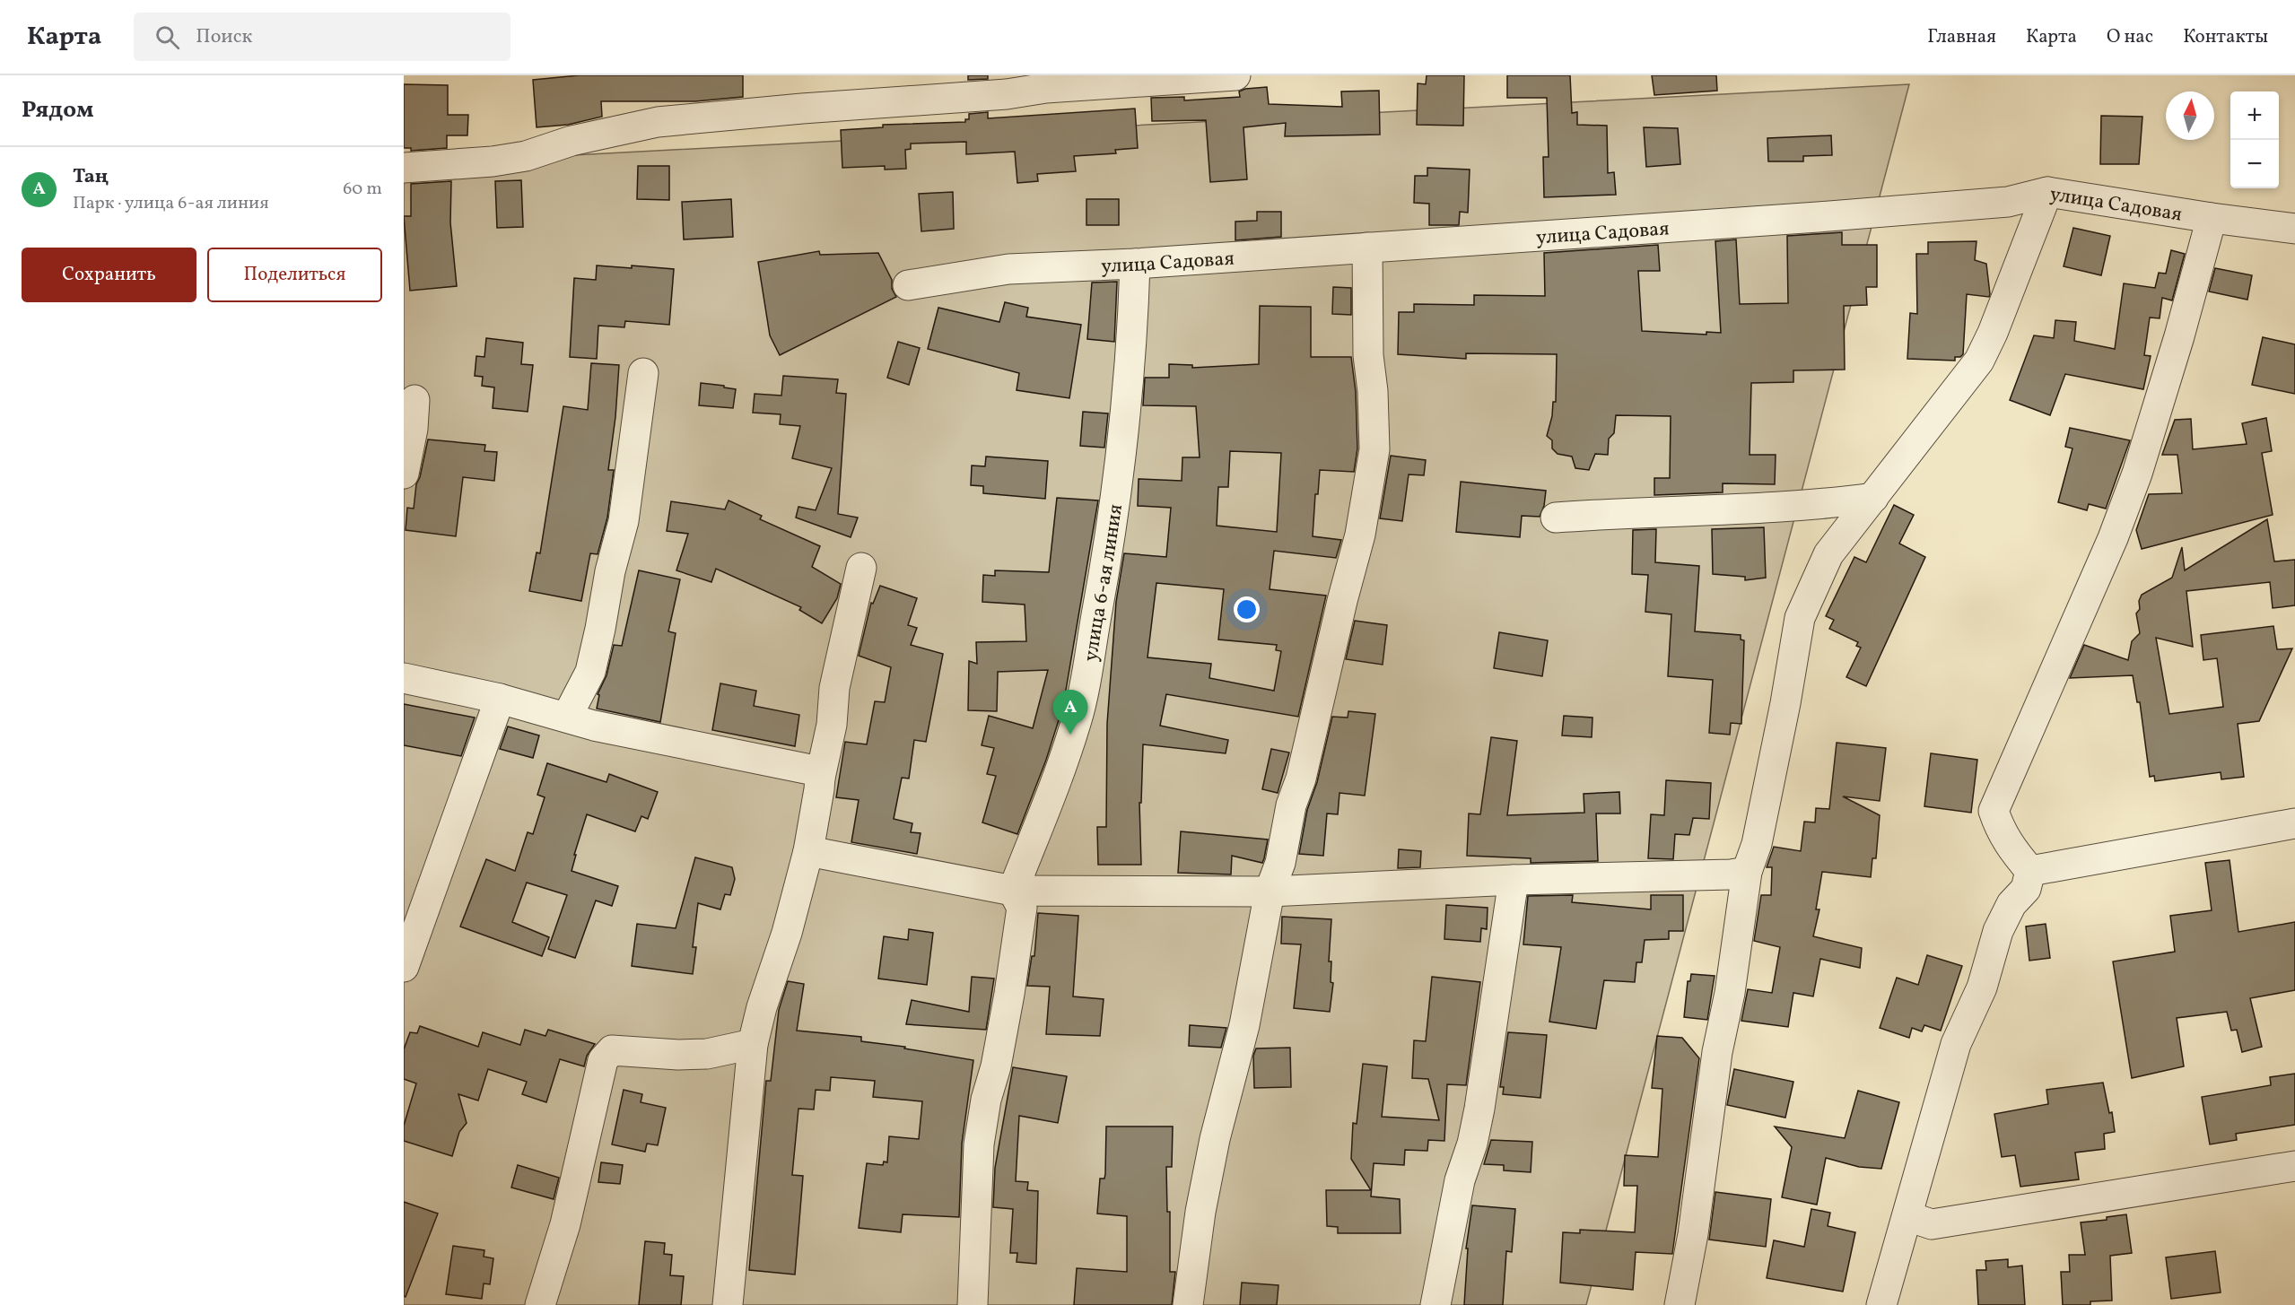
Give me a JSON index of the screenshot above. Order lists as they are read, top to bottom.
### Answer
{
  "streets": {
    "street": ["улица Садовая", "улица 6-ая линия"]
  },
  "crossings": [
    ["улица Садовая", "улица 6-ая линия"]
  ],
  "north": "top",
  "page": {
    "header": "Карта",
    "search": "Поиск",
    "nav": [
      "Главная",
      "Карта",
      "О нас",
      "Контакты"
    ],
    "heading": "Рядом",
    "map_buttons": ["+", "−"],
    "list": [
      {
        "mark": "A",
        "name": "Таң",
        "note": "Парк · улица 6-ая линия",
        "value": "60 m"
      }
    ],
    "buttons": ["Сохранить", "Поделиться"],
    "pins": "A"
  }
}
